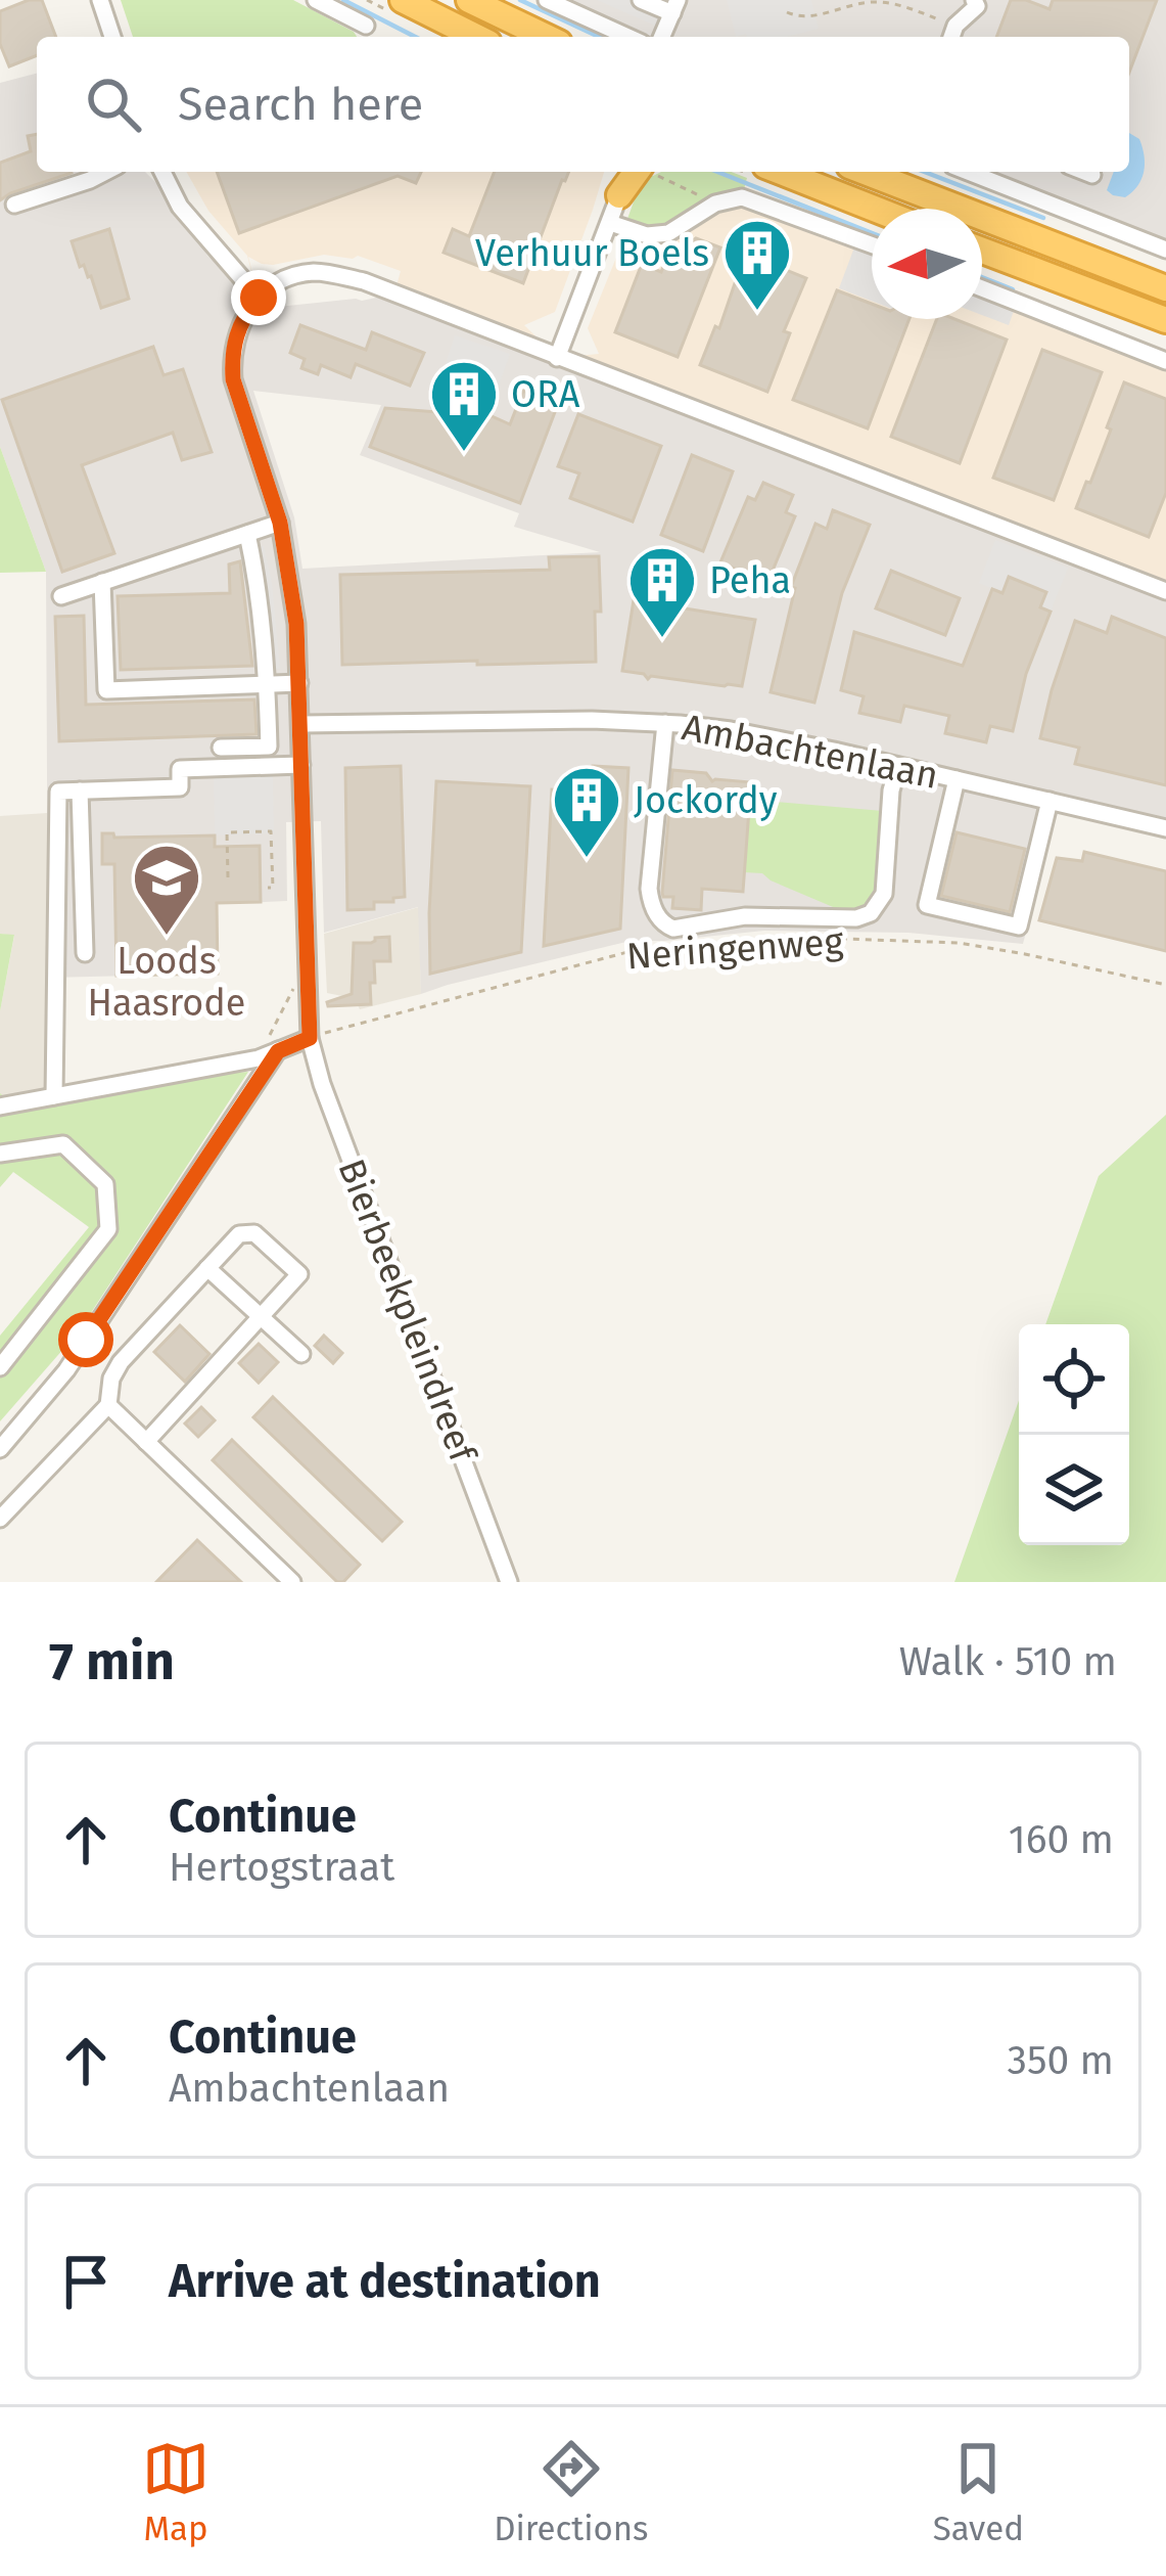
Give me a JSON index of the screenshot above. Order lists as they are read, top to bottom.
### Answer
{
  "streets": {
    "street": ["Ambachtenlaan", "Bierbeekpleindreef"],
    "path": ["Neringenweg"]
  },
  "crossings": [
    ["Neringenweg", "Bierbeekpleindreef"]
  ],
  "places": {
    "building": [
      "Verhuur Boels",
      "ORA",
      "Peha",
      "Jockordy"
    ],
    "school or university": ["Loods Haasrode"]
  },
  "north": "left",
  "page": {
    "search": "Search here",
    "heading": ["7 min", "Walk · 510 m"],
    "list": [
      ["Continue", "Hertogstraat", "160 m"],
      ["Continue", "Ambachtenlaan", "350 m"],
      "Arrive at destination"
    ],
    "nav": ["Map", "Directions", "Saved"]
  }
}
